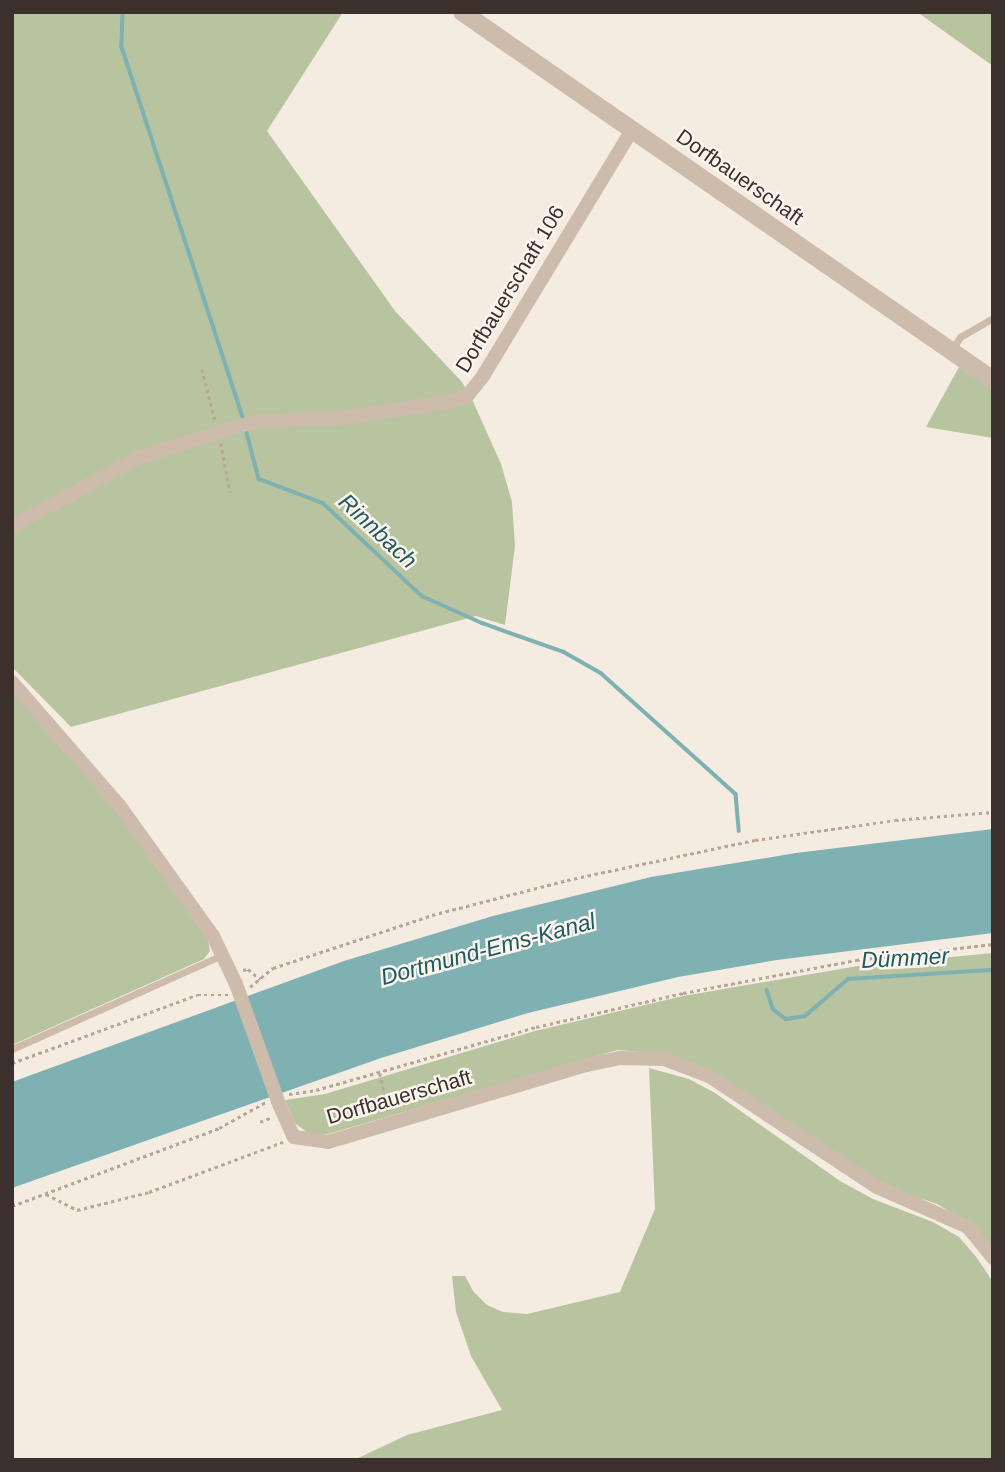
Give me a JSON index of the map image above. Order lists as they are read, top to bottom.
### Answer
{
  "streets": {
    "street": ["Dorfbauerschaft", "Dorfbauerschaft 106"]
  },
  "crossings": [
    ["Dorfbauerschaft", "Dorfbauerschaft 106"]
  ],
  "water": ["Rinnbach", "Dortmund-Ems-Kanal", "Dümmer"]
}
